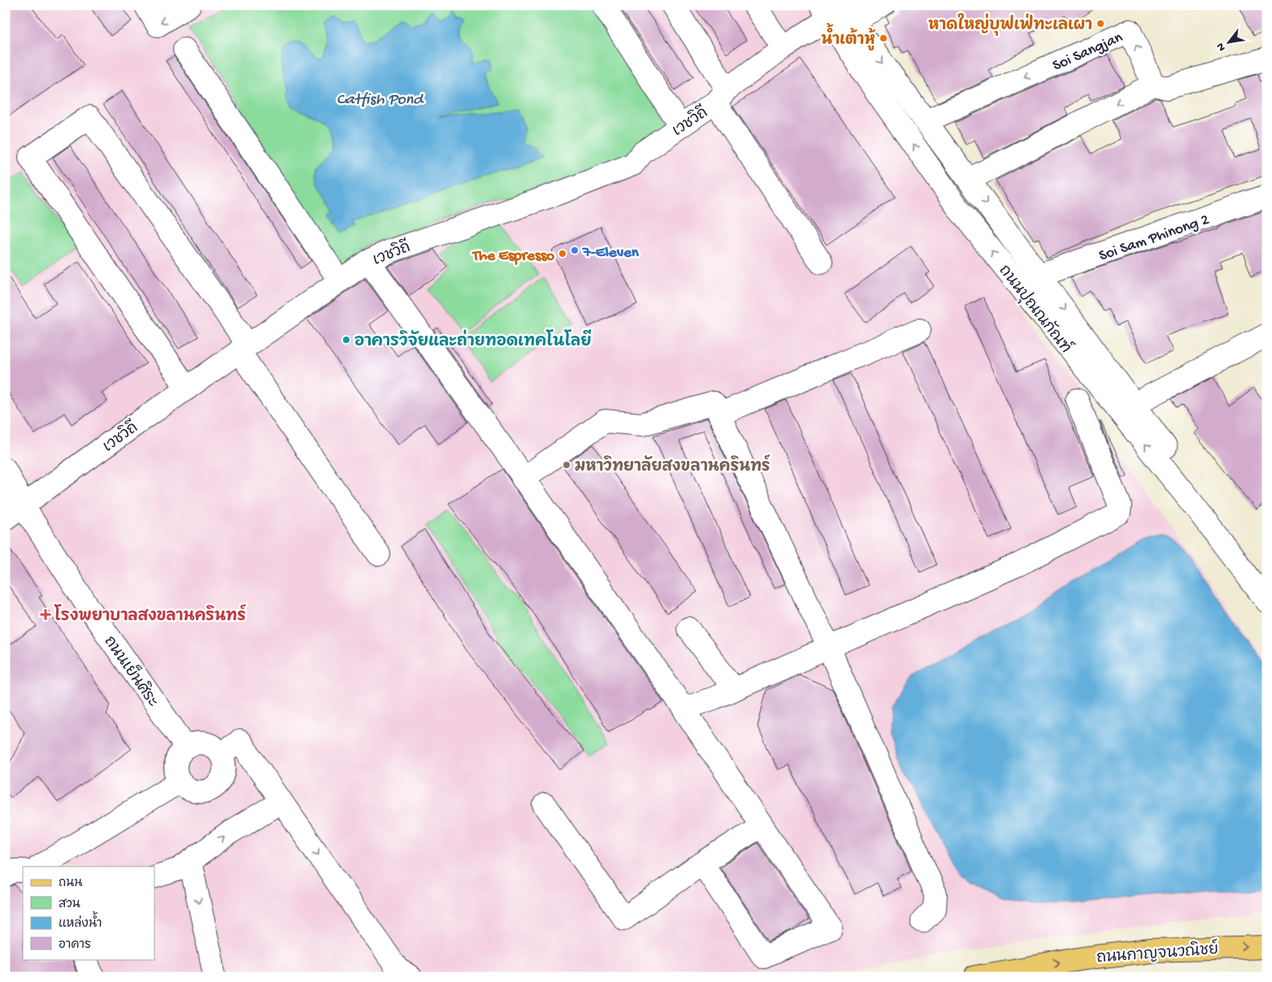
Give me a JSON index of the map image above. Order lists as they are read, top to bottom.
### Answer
{
  "streets": {
    "main road": ["ถนนกาญจนวณิชย์"],
    "street": [
      "Soi Sangjan",
      "เวชวิถี",
      "Soi Sam Phinong 2",
      "ถนนปุณณกัณฑ์",
      "ถนนเย็นศิระ"
    ]
  },
  "crossings": [
    ["Soi Sangjan", "ถนนปุณณกัณฑ์"],
    ["เวชวิถี", "ถนนปุณณกัณฑ์"],
    ["เวชวิถี", "ถนนเย็นศิระ"],
    ["Soi Sam Phinong 2", "ถนนปุณณกัณฑ์"]
  ],
  "one_way": ["Soi Sangjan", "ถนนกาญจนวณิชย์"],
  "water": ["Catfish Pond"],
  "places": {
    "other": [
      "หาดใหญ่บุฟเฟ่ทะเลเผา",
      "น้ำเต้าหู้",
      "7-Eleven",
      "The Espresso",
      "อาคารวิจัยและถ่ายทอดเทคโนโลยี",
      "มหาวิทยาลัยสงขลานครินทร์"
    ],
    "health": ["โรงพยาบาลสงขลานครินทร์"]
  },
  "legend": [
    "ถนน",
    "สวน",
    "แหล่งน้ำ",
    "อาคาร"
  ],
  "north": "bottom left"
}
